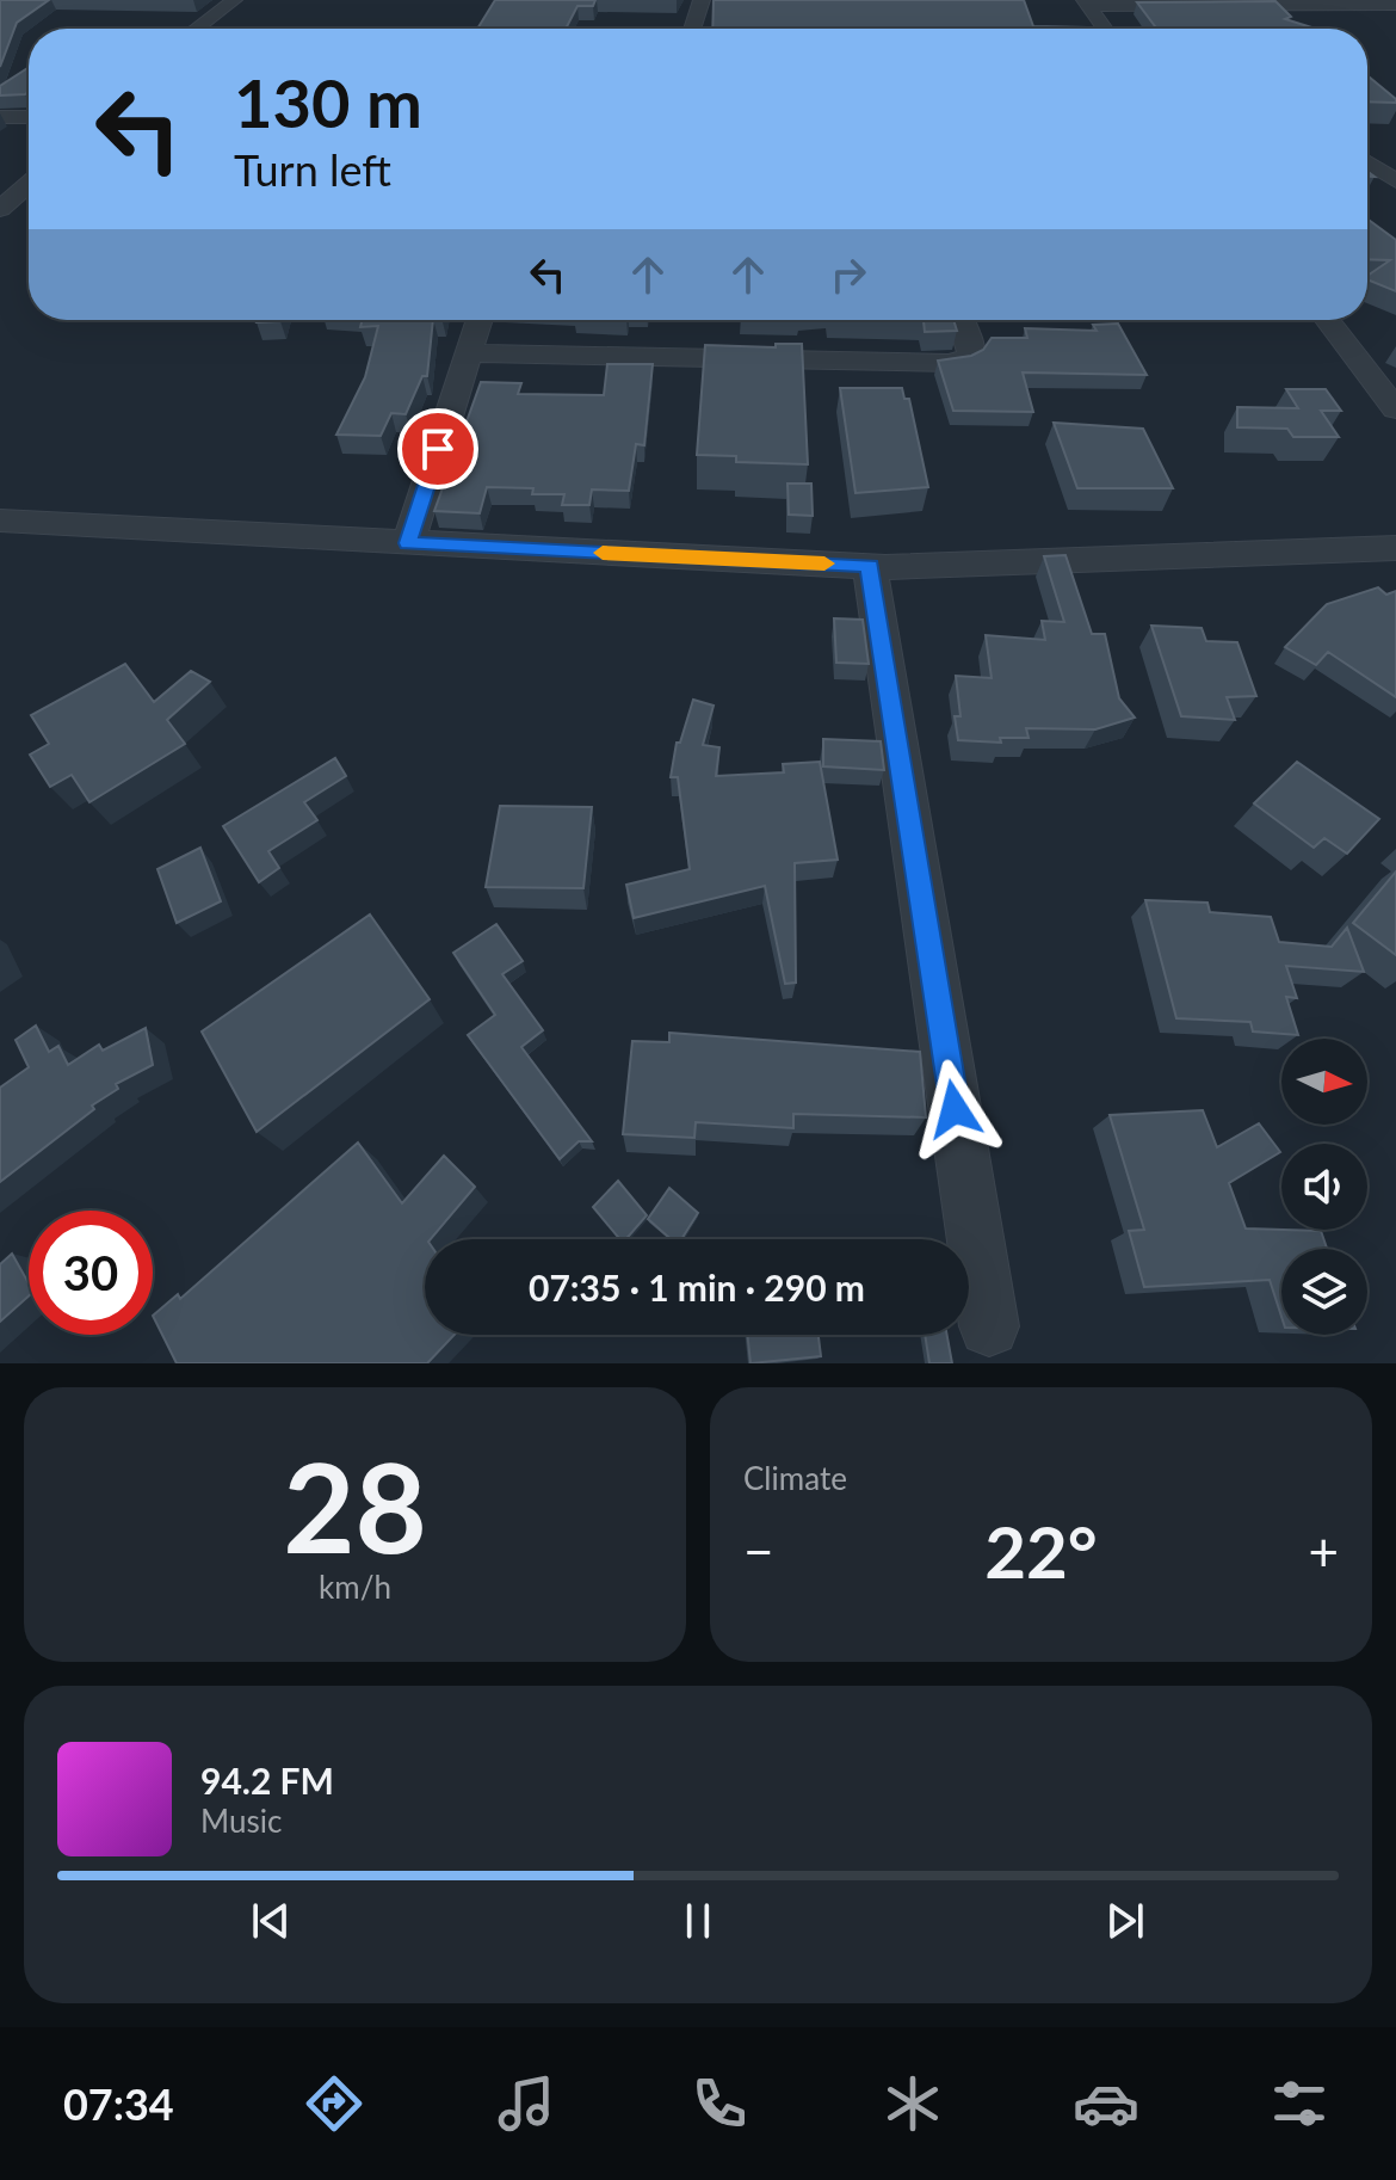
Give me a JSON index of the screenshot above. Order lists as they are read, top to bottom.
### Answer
{
  "north": "right",
  "page": {
    "turn": ["130 m", "Turn left"],
    "limit": "30",
    "trip": "07:35 · 1 min · 290 m",
    "tile": [
      ["28", "km/h"],
      "Climate"
    ],
    "heat": ["−", "22°", "+"],
    "song": ["94.2 FM", "Music"],
    "tabs": "07:34"
  }
}
